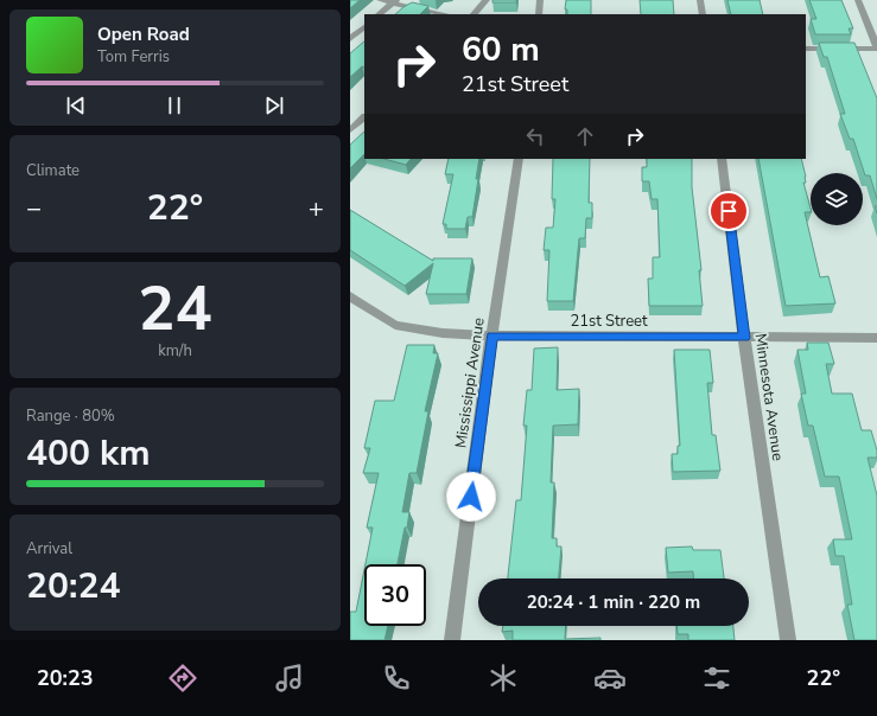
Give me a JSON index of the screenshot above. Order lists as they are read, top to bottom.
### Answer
{
  "streets": {
    "street": ["21st Street", "Mississippi Avenue", "Minnesota Avenue"]
  },
  "crossings": [
    ["21st Street", "Mississippi Avenue"],
    ["21st Street", "Minnesota Avenue"]
  ],
  "page": {
    "turn": ["60 m", "21st Street"],
    "song": ["Open Road", "Tom Ferris"],
    "tile": [
      "Climate",
      ["24", "km/h"],
      ["Range · 80%", "400 km"],
      ["Arrival", "20:24"]
    ],
    "heat": ["−", "22°", "+"],
    "limit": "30",
    "trip": "20:24 · 1 min · 220 m",
    "tabs": ["20:23", "22°"]
  }
}
